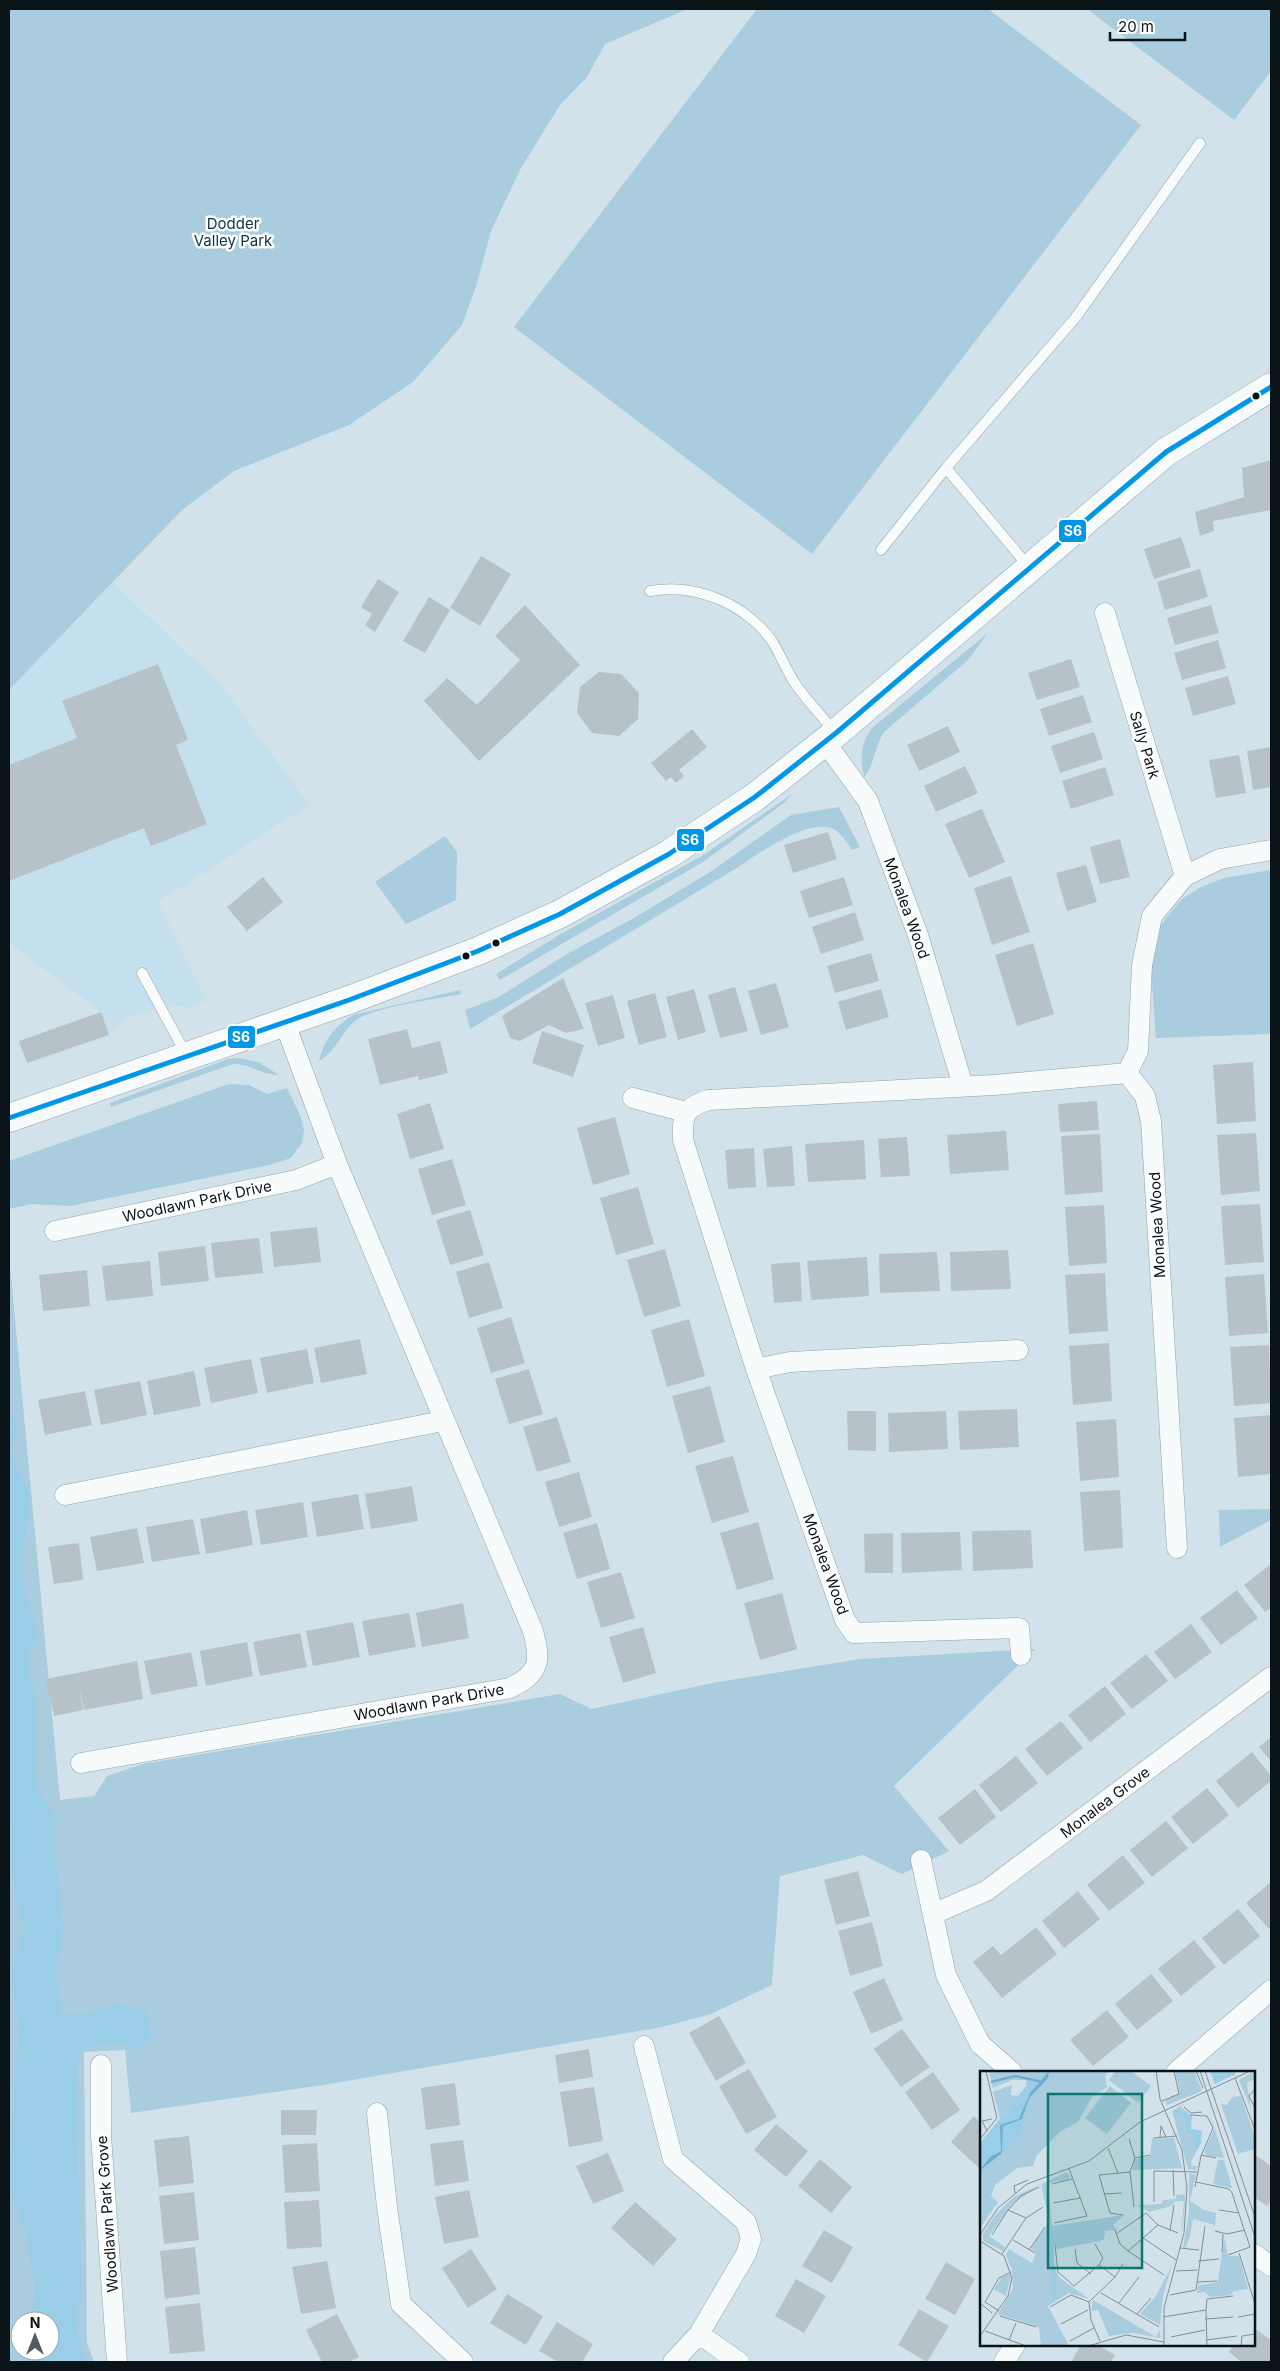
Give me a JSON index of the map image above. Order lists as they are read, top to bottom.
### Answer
{
  "streets": {
    "street": [
      "Sally Park",
      "Monalea Wood",
      "Woodlawn Park Drive",
      "Monalea Grove",
      "Woodlawn Park Grove"
    ]
  },
  "parks": ["Dodder Valley Park"],
  "lines": ["transit line S6"],
  "scale_bar": "20 m",
  "north": "top"
}
